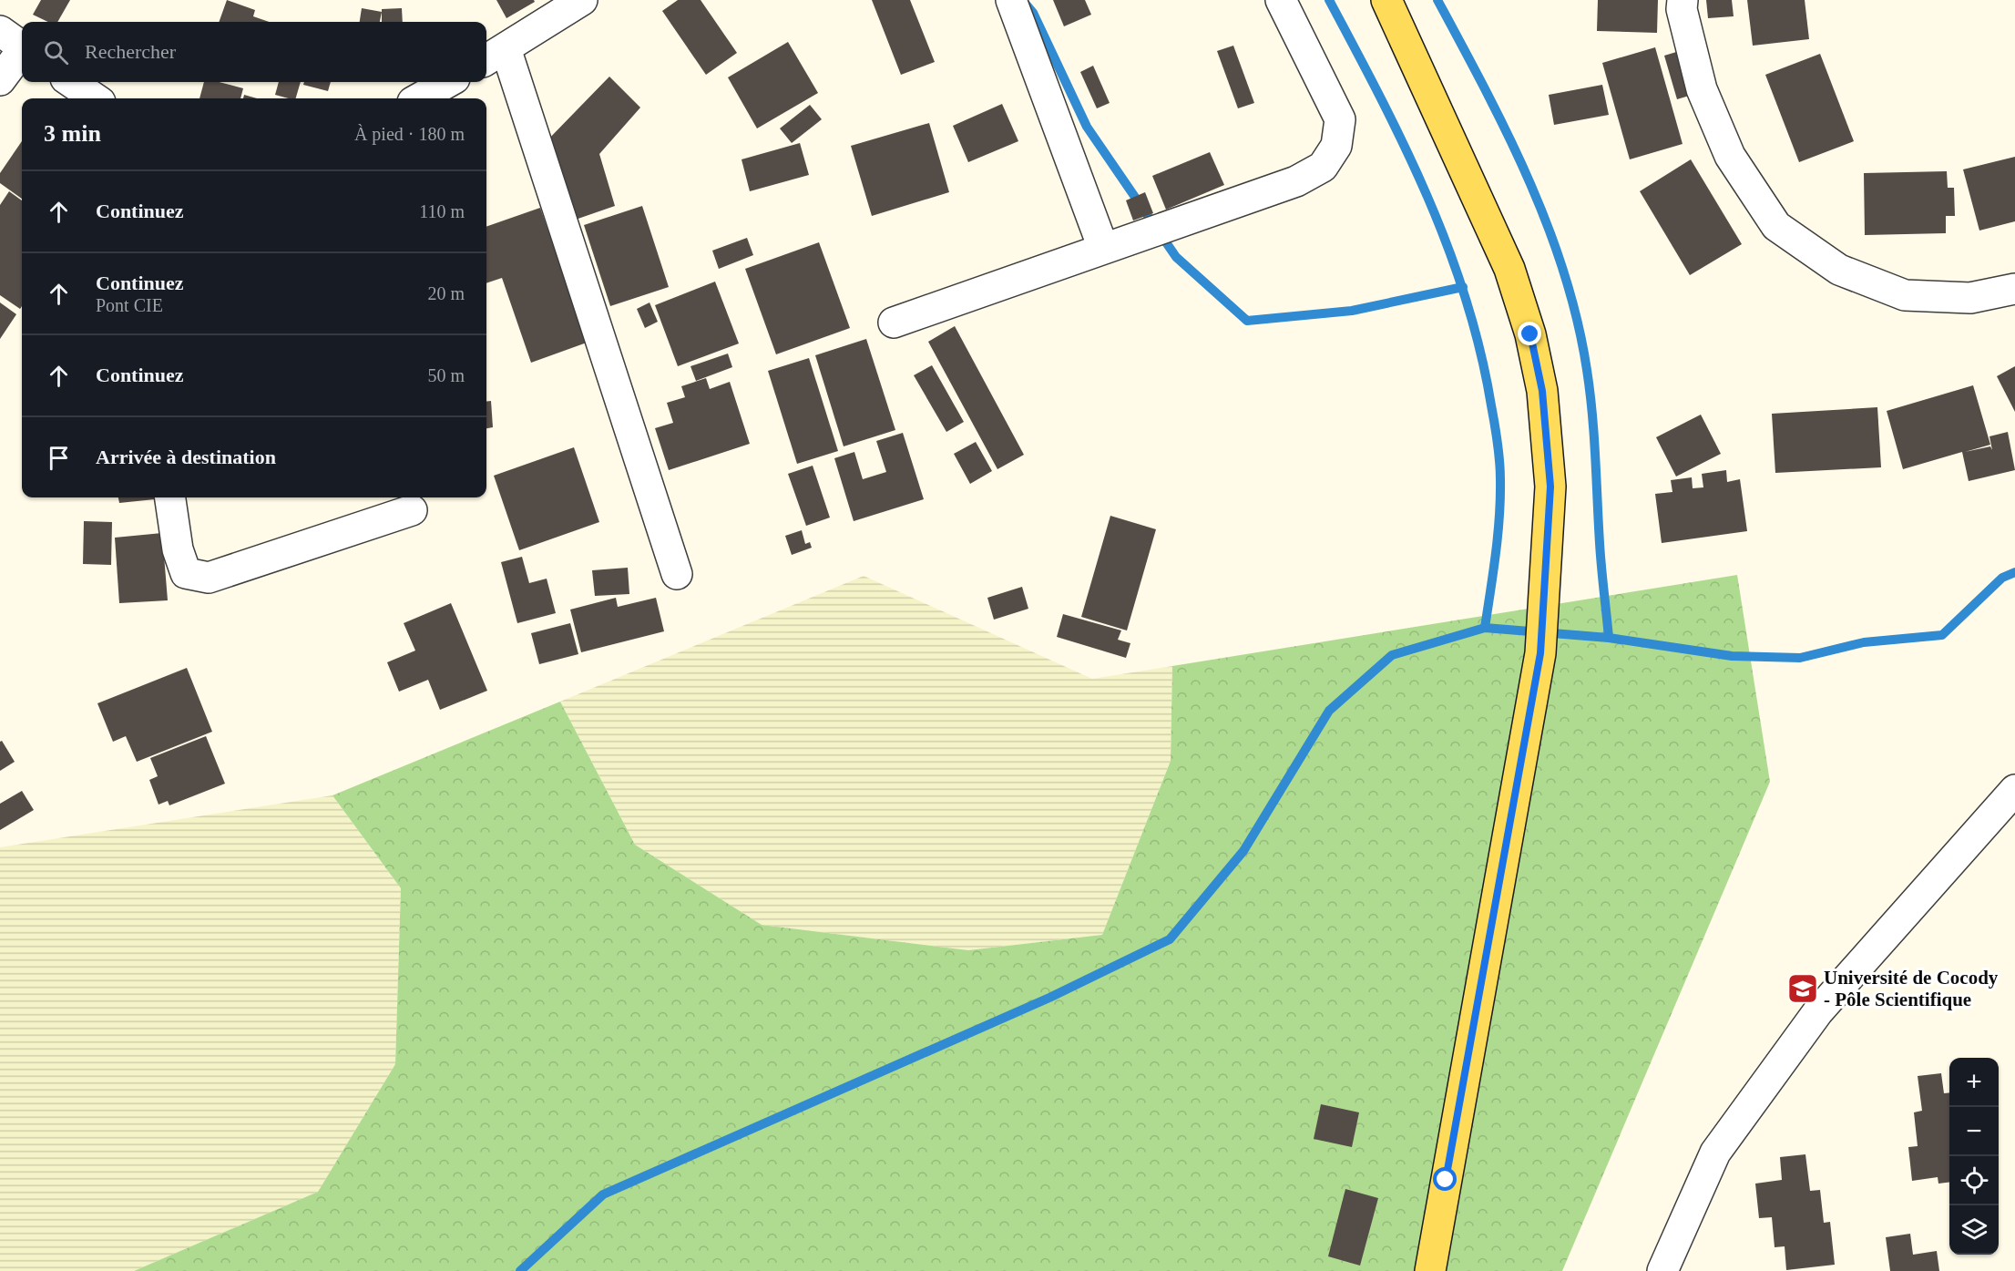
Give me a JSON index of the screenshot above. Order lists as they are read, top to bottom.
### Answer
{
  "places": {
    "school or university": ["Université de Cocody - Pôle Scientifique"]
  },
  "page": {
    "search": "Rechercher",
    "heading": ["3 min", "À pied · 180 m"],
    "list": [
      ["Continuez", "110 m"],
      ["Continuez", "Pont CIE", "20 m"],
      ["Continuez", "50 m"],
      "Arrivée à destination"
    ],
    "map_buttons": ["+", "−"]
  }
}
